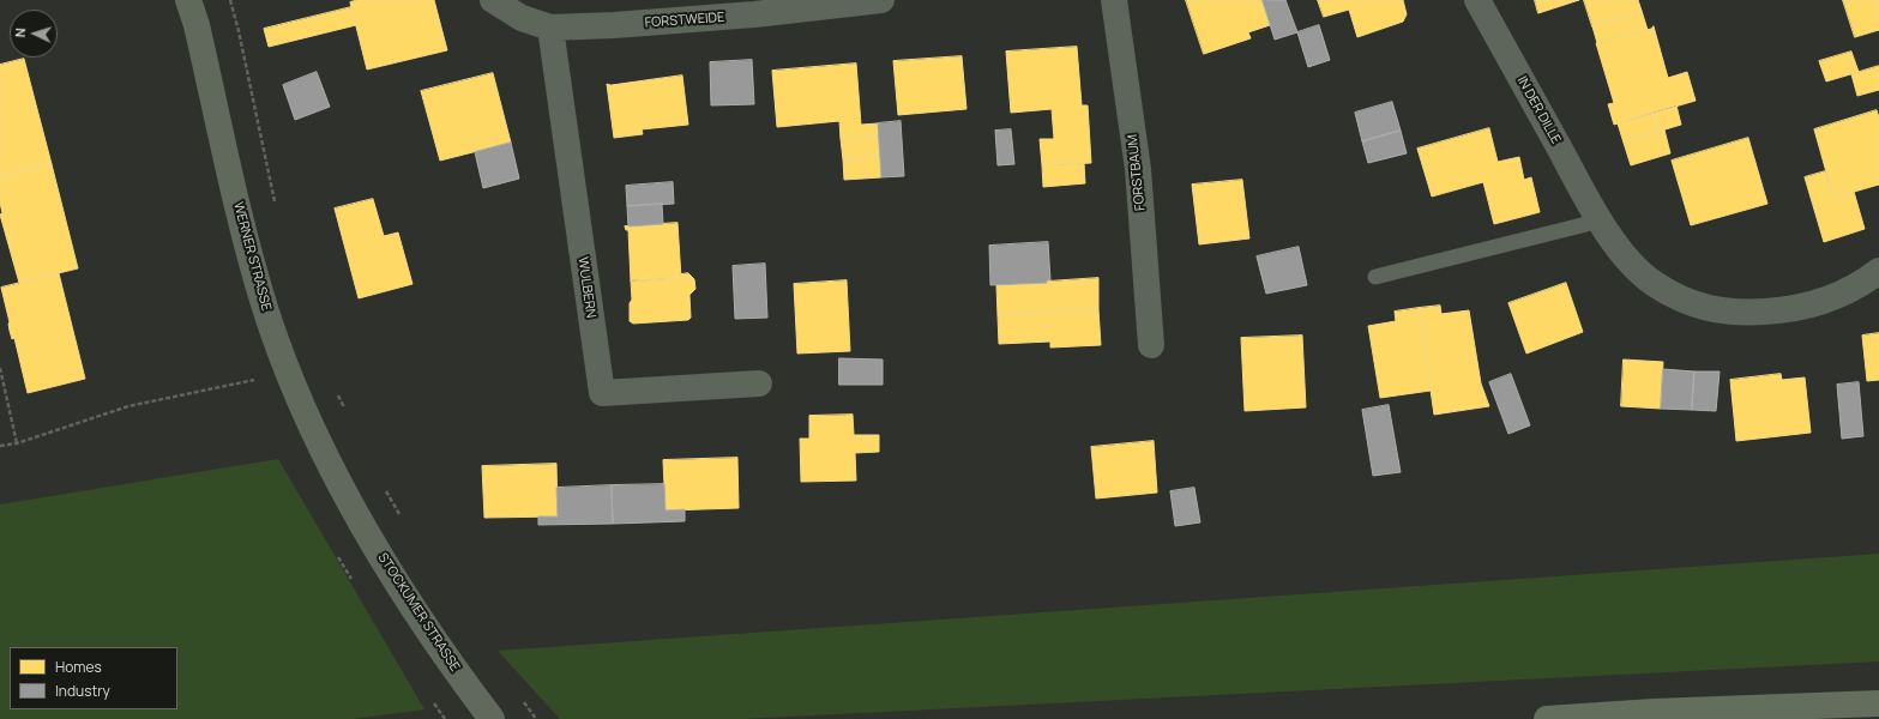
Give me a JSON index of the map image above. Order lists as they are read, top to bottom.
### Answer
{
  "streets": {
    "main road": ["WERNER STRASSE", "STOCKUMER STRASSE"],
    "street": [
      "FORSTWEIDE",
      "IN DER DILLE",
      "FORSTBAUM",
      "WULBERN"
    ]
  },
  "crossings": [
    ["FORSTWEIDE", "WULBERN"],
    ["WERNER STRASSE", "STOCKUMER STRASSE"]
  ],
  "legend": ["Homes", "Industry"],
  "north": "left"
}
